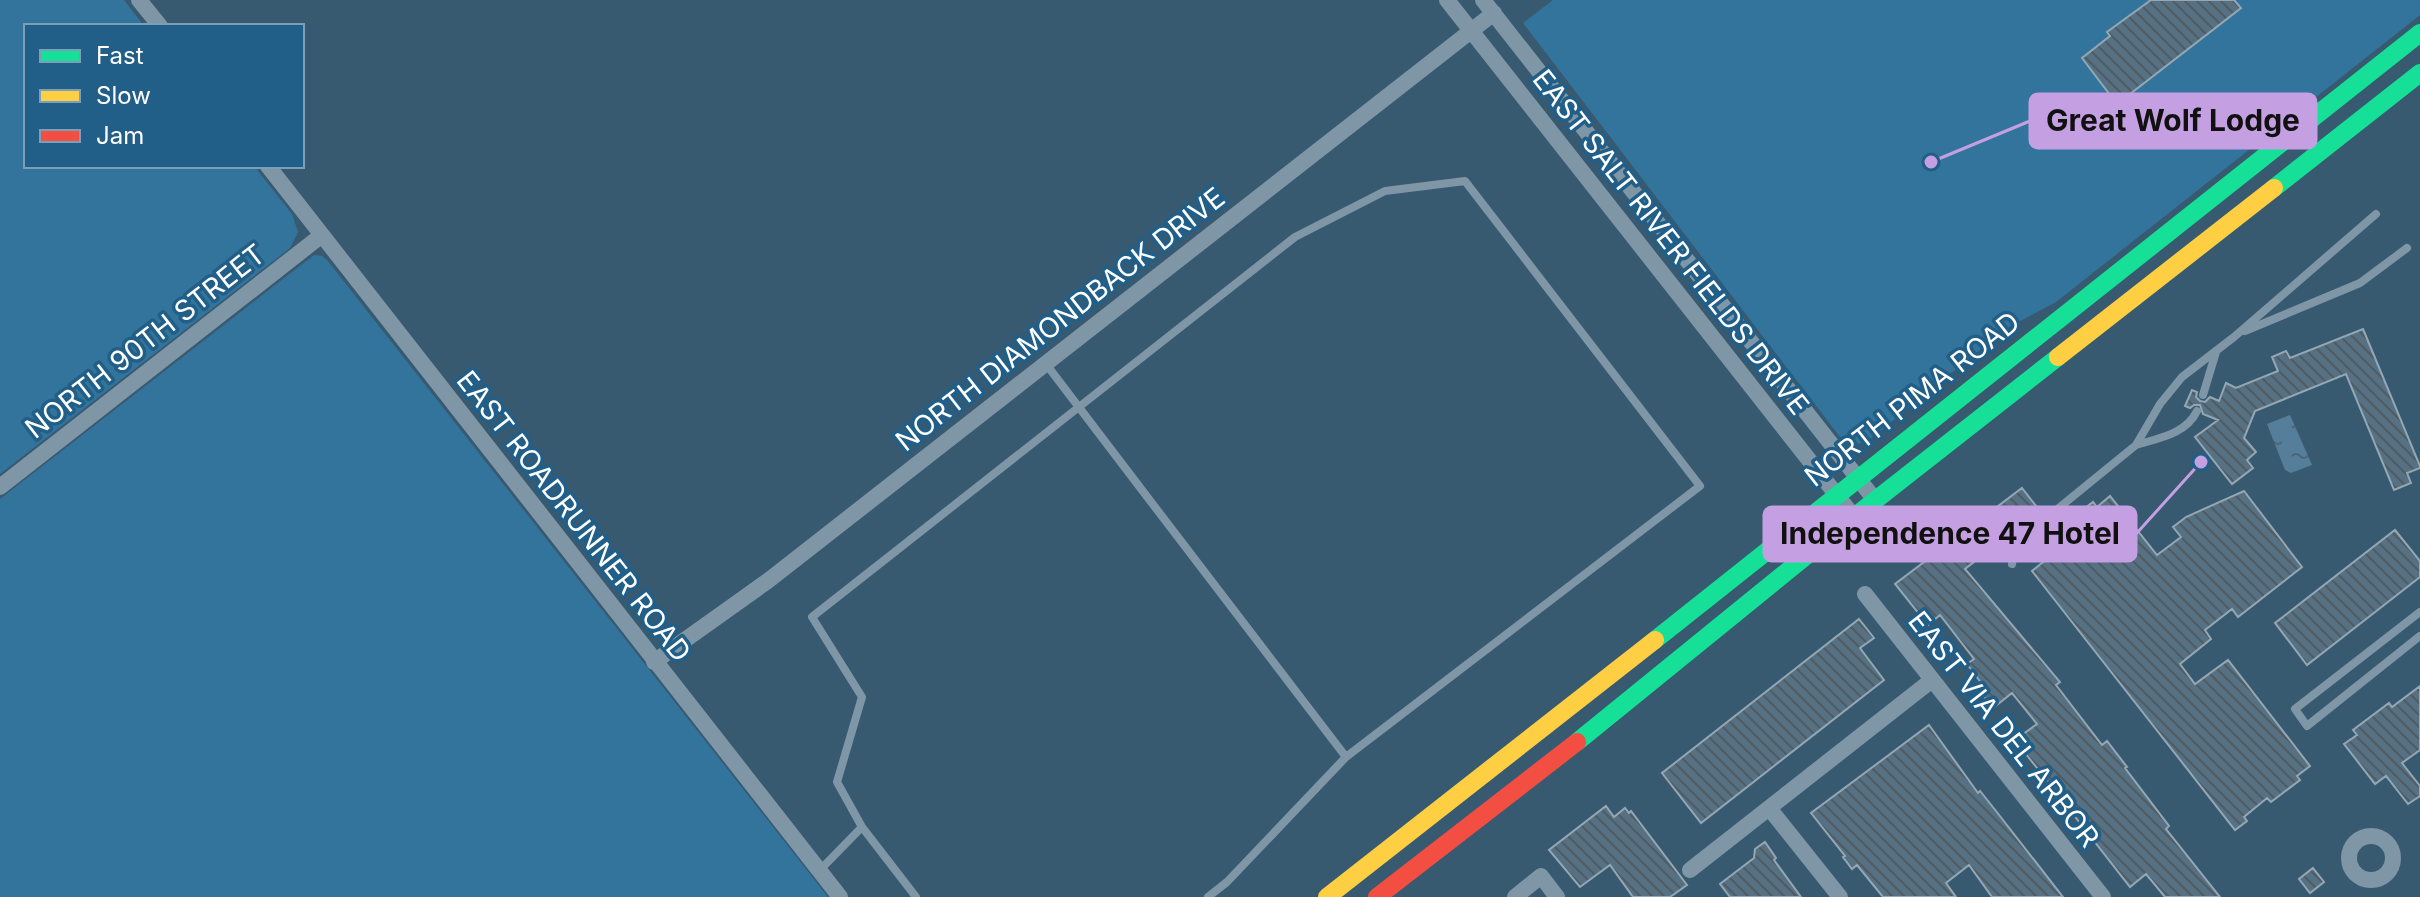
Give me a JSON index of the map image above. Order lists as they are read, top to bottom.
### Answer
{
  "streets": {
    "main road": ["NORTH PIMA ROAD"],
    "street": [
      "EAST SALT RIVER FIELDS DRIVE",
      "NORTH DIAMONDBACK DRIVE",
      "NORTH 90TH STREET",
      "EAST ROADRUNNER ROAD",
      "EAST VIA DEL ARBOR"
    ]
  },
  "crossings": [
    ["EAST SALT RIVER FIELDS DRIVE", "NORTH DIAMONDBACK DRIVE"],
    ["EAST SALT RIVER FIELDS DRIVE", "NORTH PIMA ROAD"],
    ["NORTH DIAMONDBACK DRIVE", "EAST ROADRUNNER ROAD"],
    ["NORTH 90TH STREET", "EAST ROADRUNNER ROAD"]
  ],
  "places": ["Great Wolf Lodge", "Independence 47 Hotel"],
  "legend": ["Fast", "Slow", "Jam"]
}
